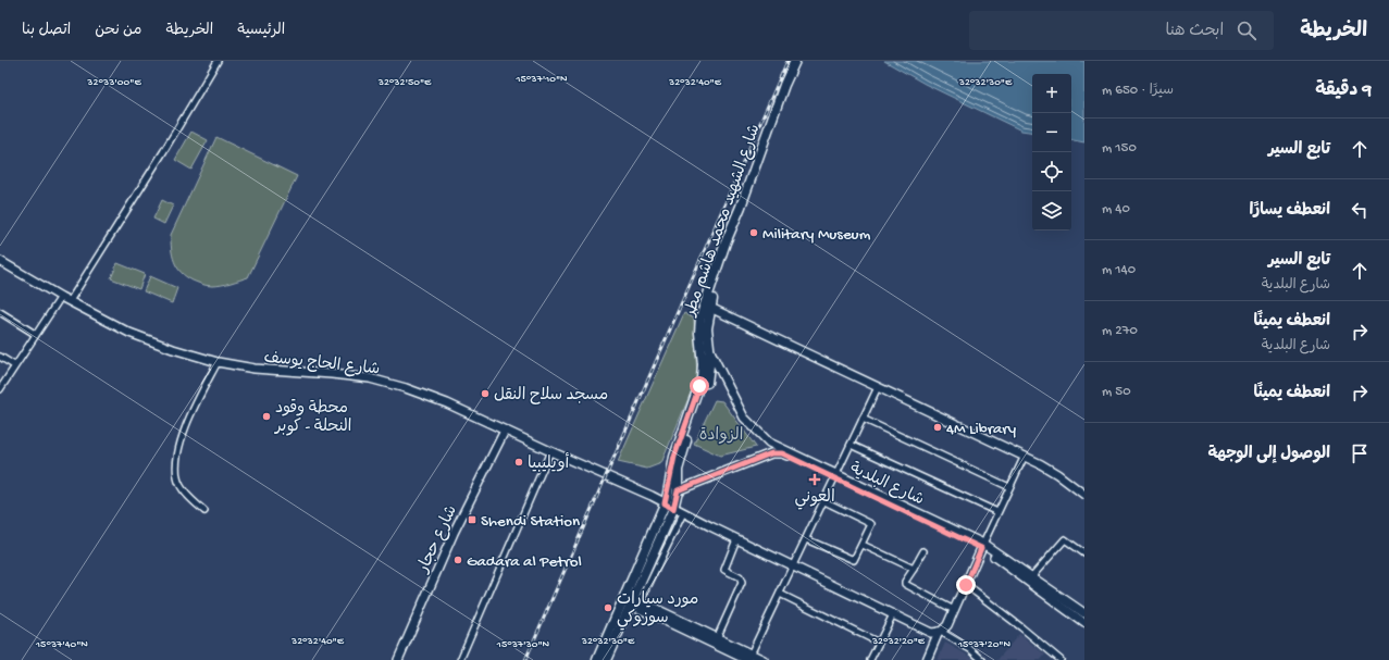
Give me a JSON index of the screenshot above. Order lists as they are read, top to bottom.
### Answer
{
  "streets": {
    "main road": [
      "شارع الشهيد محمد هاشم مطر",
      "شارع الحاج يوسف",
      "شارع البلدية",
      "شارع حجار"
    ]
  },
  "crossings": [
    ["شارع الشهيد محمد هاشم مطر", "شارع الحاج يوسف"],
    ["شارع الشهيد محمد هاشم مطر", "شارع البلدية"],
    ["شارع الحاج يوسف", "شارع حجار"]
  ],
  "parks": ["الزوادة"],
  "places": {
    "other": [
      "Military Museum",
      "مسجد سلاح النقل",
      "محطة وقود النحلة - كوبر",
      "4M Library",
      "أويليبيا",
      "Gadara al Petrol",
      "مورد سيارات سوزوكي"
    ],
    "health": ["العوني"],
    "transit": ["Shendi Station"]
  },
  "page": {
    "header": "الخريطة",
    "search": "ابحث هنا",
    "nav": [
      "الرئيسية",
      "الخريطة",
      "من نحن",
      "اتصل بنا"
    ],
    "heading": ["9 دقيقة", "سيرًا · 650 m"],
    "map_buttons": ["+", "−"],
    "list": [
      ["تابع السير", "150 m"],
      ["انعطف يسارًا", "40 m"],
      ["تابع السير", "شارع البلدية", "140 m"],
      ["انعطف يمينًا", "شارع البلدية", "270 m"],
      ["انعطف يمينًا", "50 m"],
      "الوصول إلى الوجهة"
    ]
  },
  "coordinates": [
    "15°37'10\"N",
    "32°33'00\"E",
    "32°32'50\"E",
    "32°32'40\"E",
    "32°32'30\"E",
    "32°32'20\"E",
    "15°37'40\"N",
    "15°37'30\"N",
    "15°37'20\"N"
  ]
}
